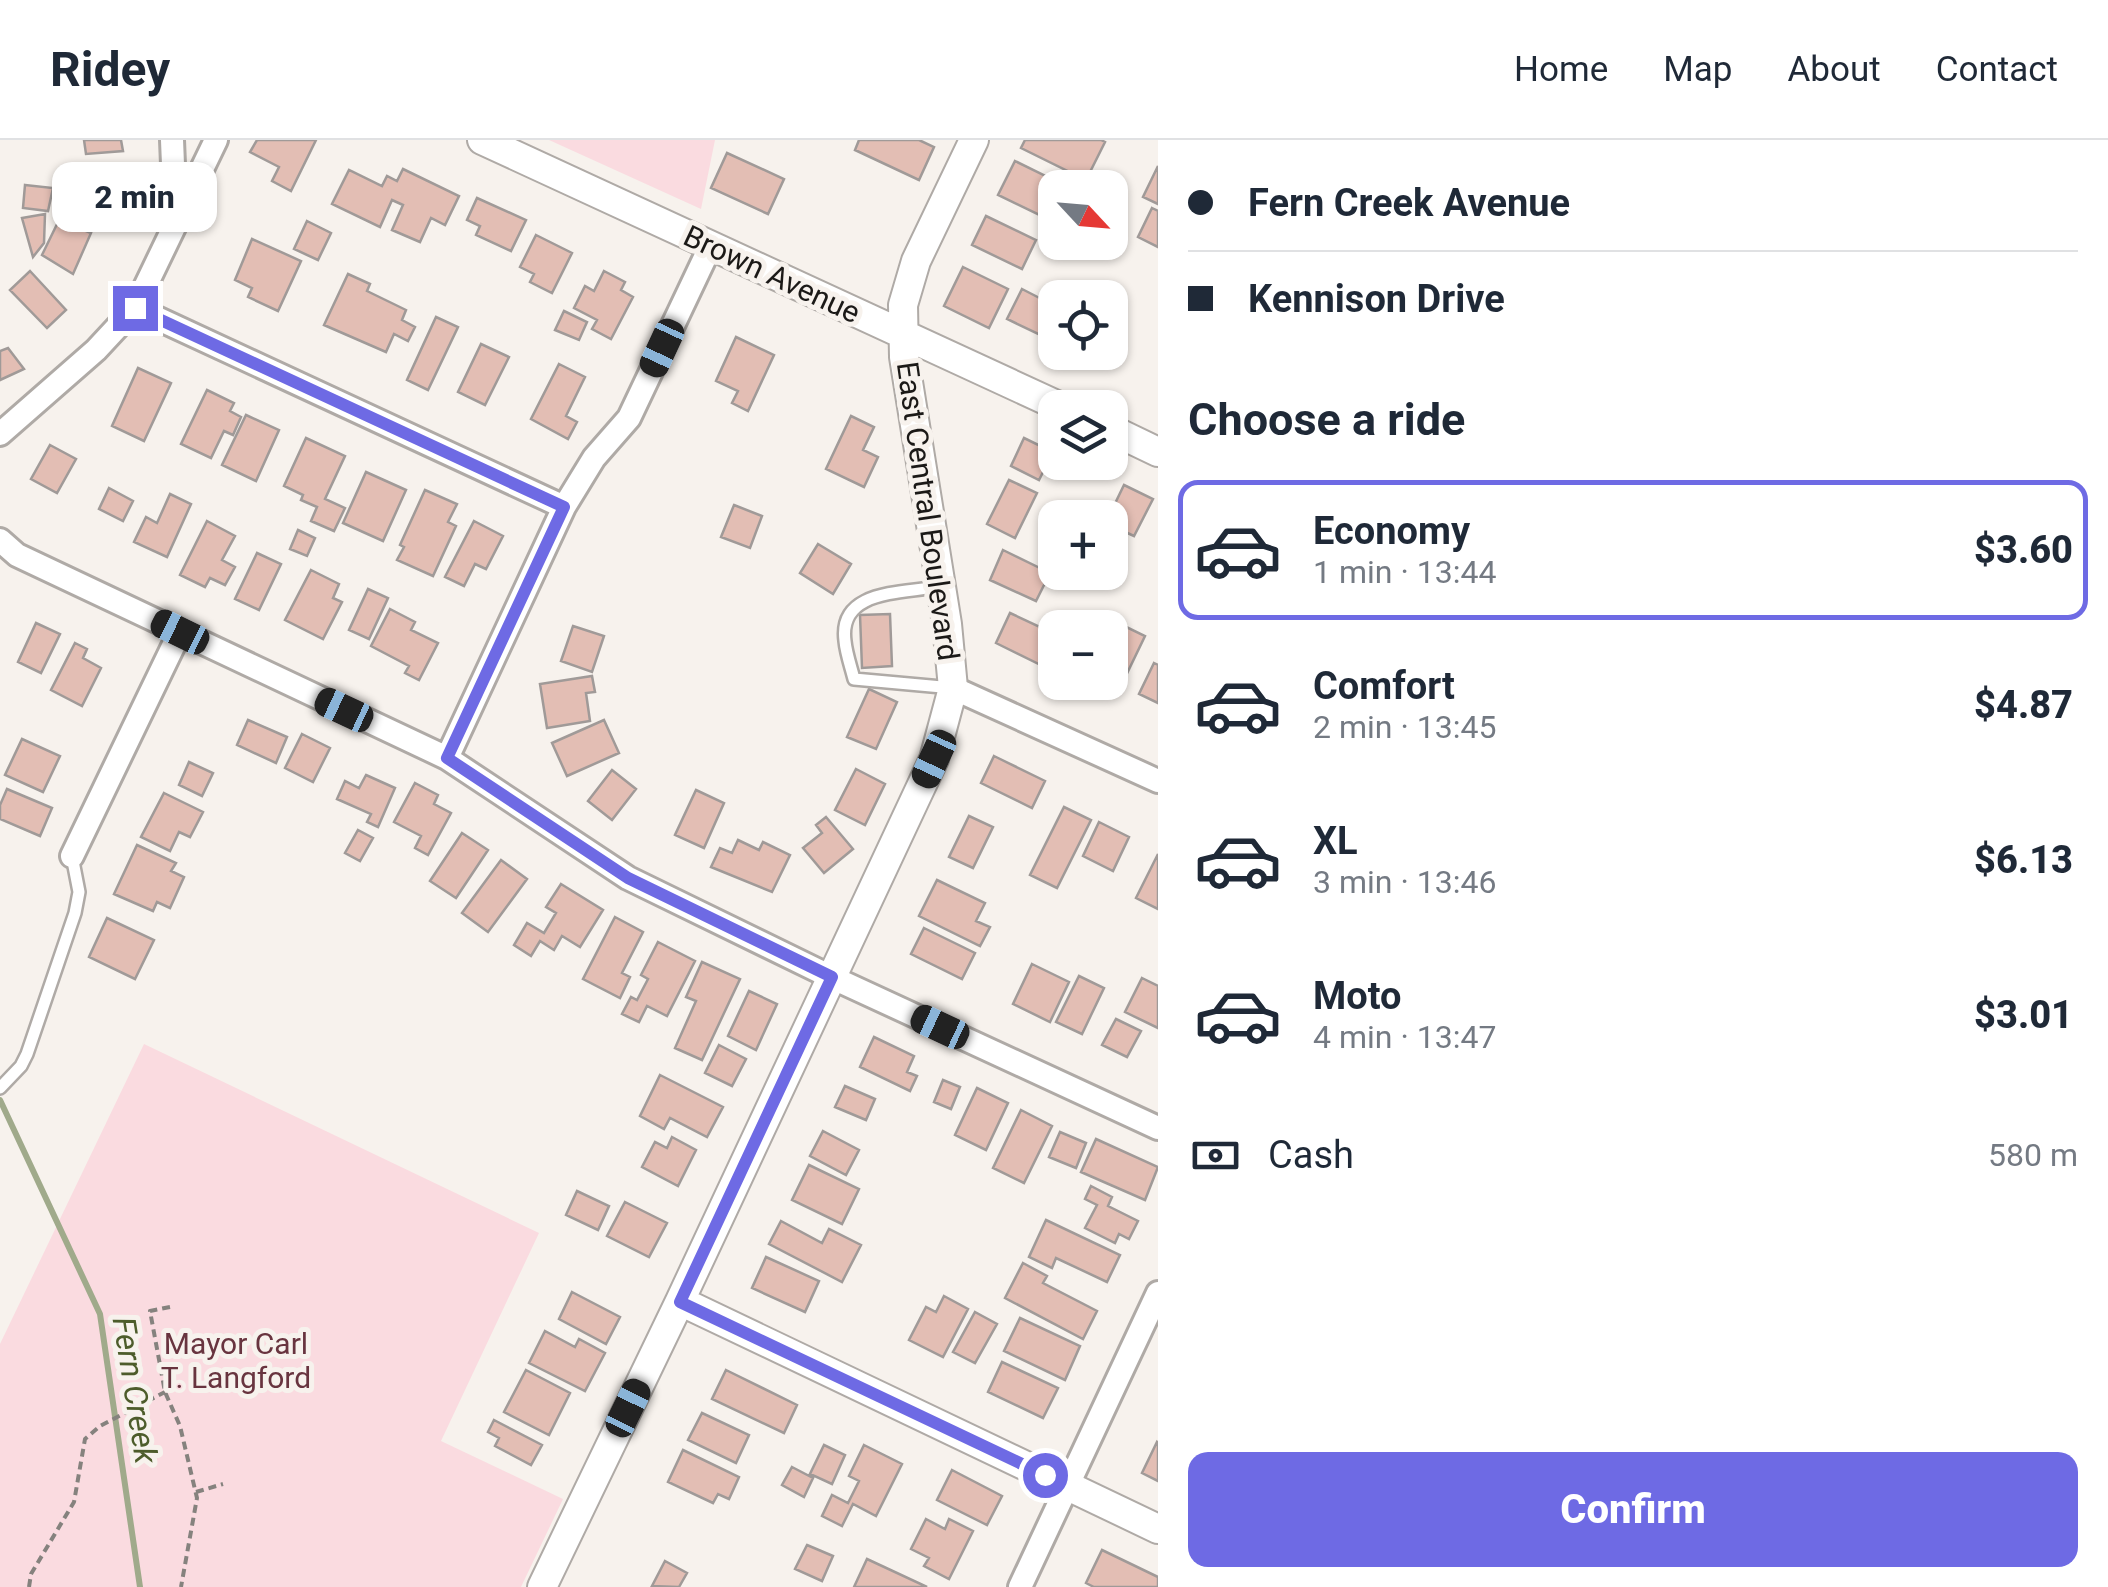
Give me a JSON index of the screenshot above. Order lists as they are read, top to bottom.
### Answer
{
  "streets": {
    "street": ["Brown Avenue", "East Central Boulevard"]
  },
  "crossings": [
    ["Brown Avenue", "East Central Boulevard"]
  ],
  "water": ["Fern Creek"],
  "parks": ["Mayor Carl T. Langford"],
  "north": "bottom right",
  "page": {
    "header": "Ridey",
    "nav": [
      "Home",
      "Map",
      "About",
      "Contact"
    ],
    "banner": ["Fern Creek Avenue", "Kennison Drive"],
    "bubble": "2 min",
    "map_buttons": ["+", "−"],
    "heading": "Choose a ride",
    "list": [
      {
        "name": "Economy",
        "note": "1 min · 13:44",
        "value": "$3.60"
      },
      {
        "name": "Comfort",
        "note": "2 min · 13:45",
        "value": "$4.87"
      },
      {
        "name": "XL",
        "note": "3 min · 13:46",
        "value": "$6.13"
      },
      {
        "name": "Moto",
        "note": "4 min · 13:47",
        "value": "$3.01"
      }
    ],
    "pay": ["Cash", "580 m"],
    "buttons": "Confirm"
  }
}
